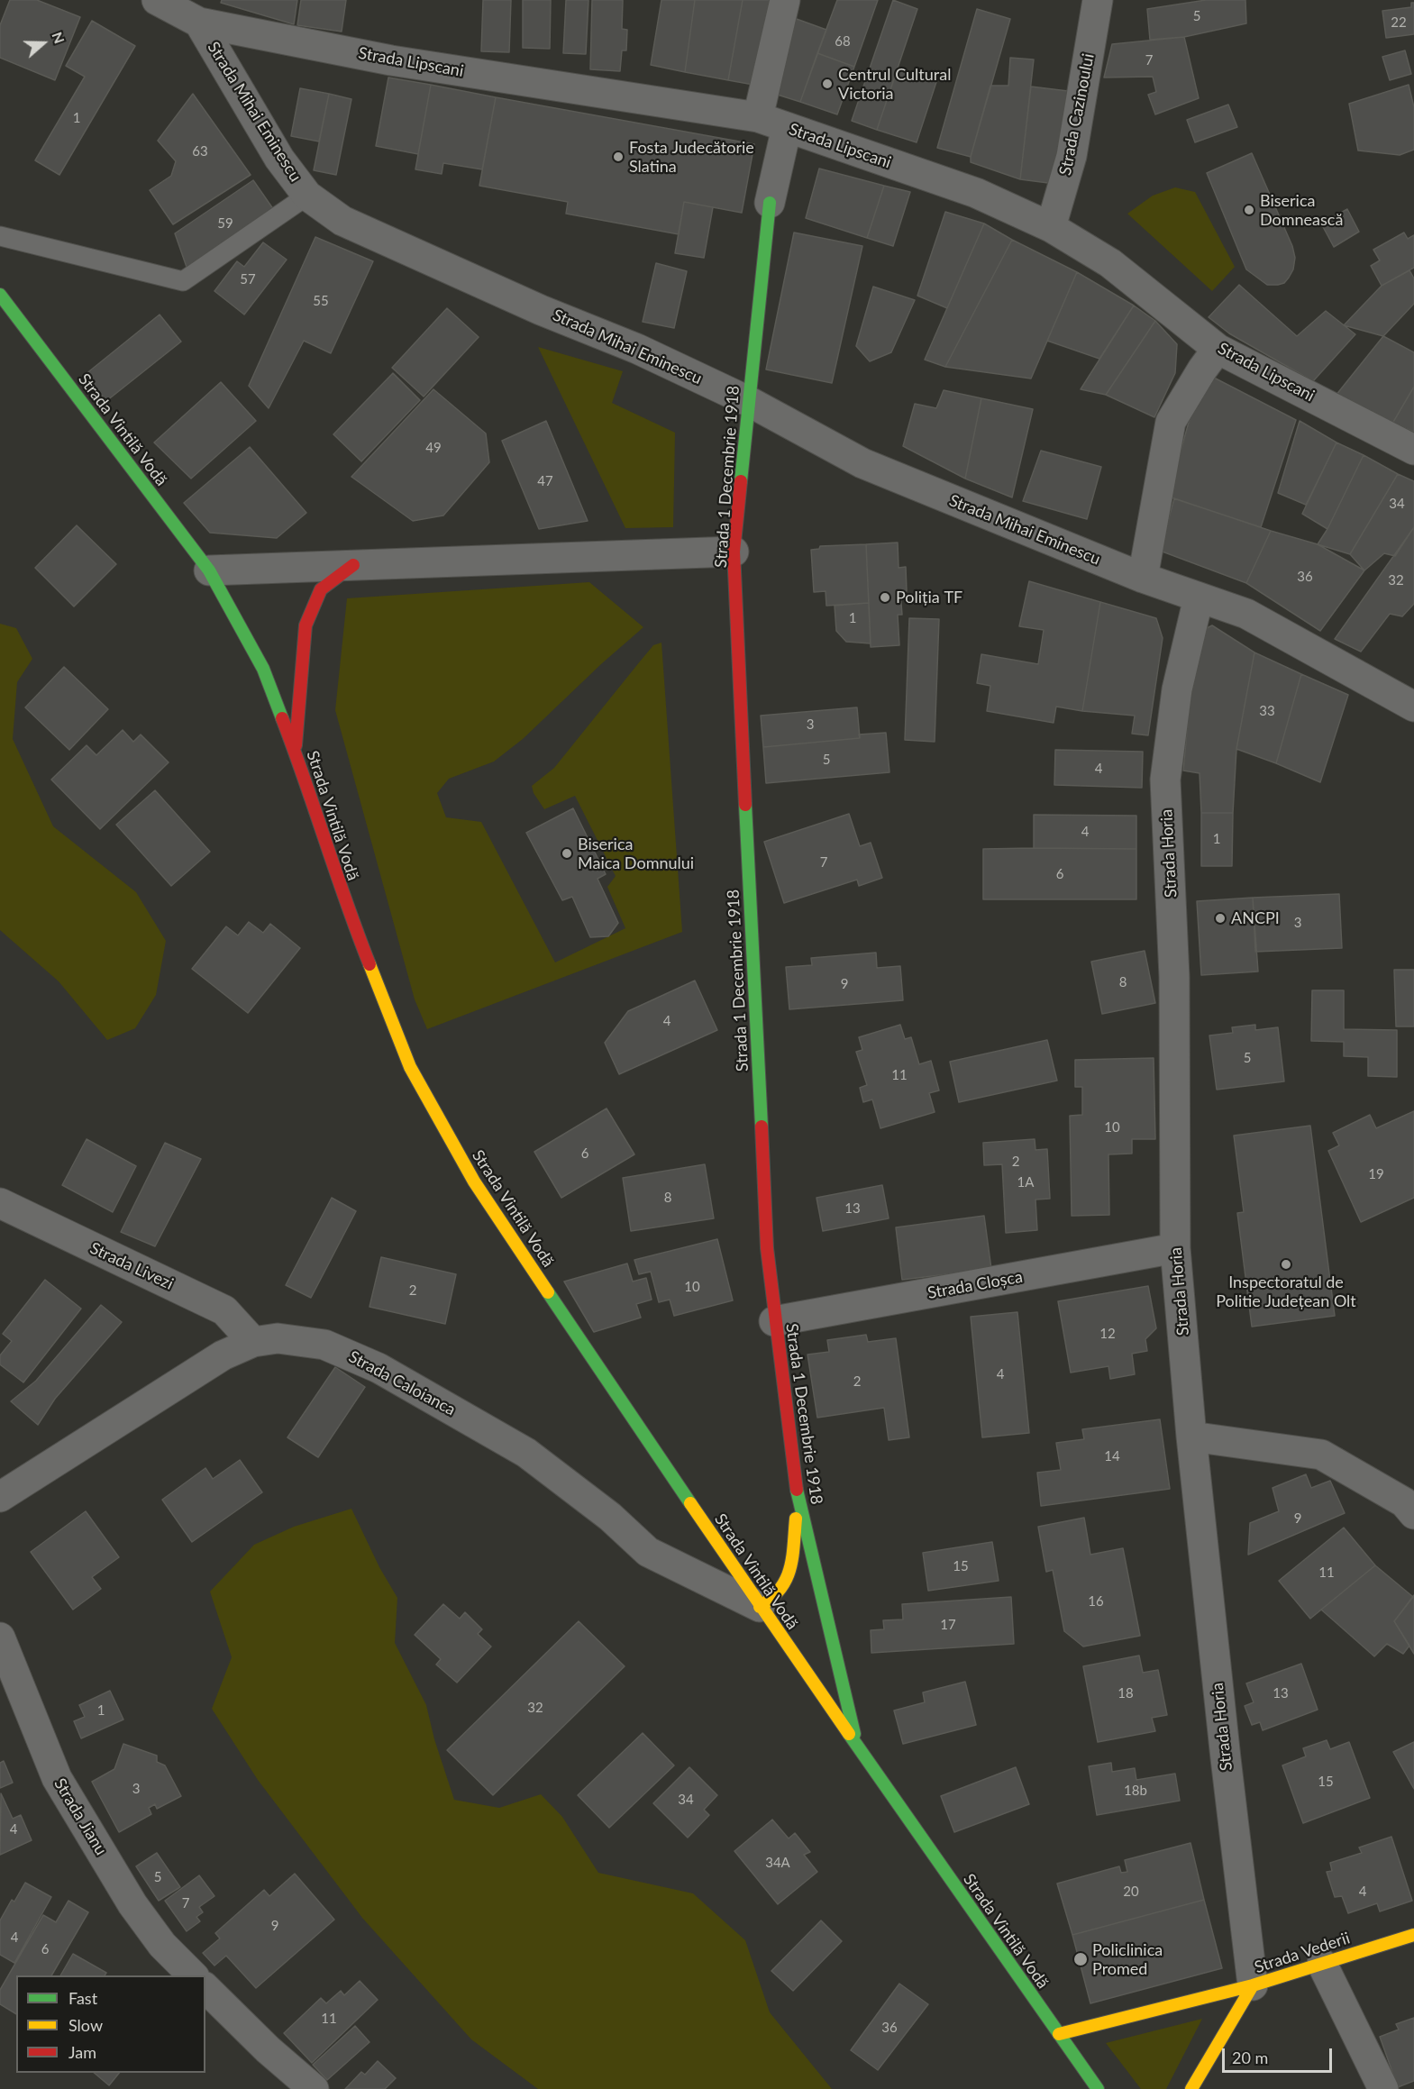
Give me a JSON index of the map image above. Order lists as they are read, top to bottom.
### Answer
{
  "streets": {
    "main road": ["Strada Vintilă Vodă", "Strada 1 Decembrie 1918", "Strada Vederii"],
    "street": [
      "Strada Lipscani",
      "Strada Mihai Eminescu",
      "Strada Cazinoului",
      "Strada Horia",
      "Strada Livezi",
      "Strada Cloșca",
      "Strada Caloianca",
      "Strada Jianu"
    ]
  },
  "crossings": [
    ["Strada Lipscani", "Strada Mihai Eminescu"],
    ["Strada Lipscani", "Strada Cazinoului"],
    ["Strada Mihai Eminescu", "Strada 1 Decembrie 1918"],
    ["Strada Mihai Eminescu", "Strada Horia"],
    ["Strada Vintilă Vodă", "Strada 1 Decembrie 1918"],
    ["Strada Vintilă Vodă", "Strada Caloianca"],
    ["Strada 1 Decembrie 1918", "Strada Cloșca"],
    ["Strada Horia", "Strada Cloșca"],
    ["Strada Horia", "Strada Vederii"],
    ["Strada Livezi", "Strada Caloianca"]
  ],
  "places": [
    "Centrul Cultural Victoria",
    "Fosta Judecătorie Slatina",
    "Biserica Domnească",
    "Poliția TF",
    "Biserica Maica Domnului",
    "ANCPI",
    "Inspectoratul de Politie Județean Olt",
    "Policlinica Promed"
  ],
  "house_numbers": [
    "5",
    "22",
    "68",
    "7",
    "1",
    "63",
    "59",
    "57",
    "55",
    "49",
    "47",
    "34",
    "36",
    "32",
    "1",
    "33",
    "3",
    "5",
    "4",
    "4",
    "1",
    "7",
    "6",
    "3",
    "8",
    "9",
    "4",
    "5",
    "11",
    "10",
    "6",
    "2",
    "19",
    "1A",
    "8",
    "13",
    "10",
    "2",
    "12",
    "4",
    "2",
    "14",
    "9",
    "15",
    "11",
    "16",
    "17",
    "18",
    "13",
    "32",
    "1",
    "15",
    "3",
    "18b",
    "34",
    "4",
    "34A",
    "5",
    "20",
    "4",
    "7",
    "9",
    "4",
    "6",
    "11",
    "36"
  ],
  "legend": ["Fast", "Slow", "Jam"],
  "scale_bar": "20 m",
  "north": "right"
}
